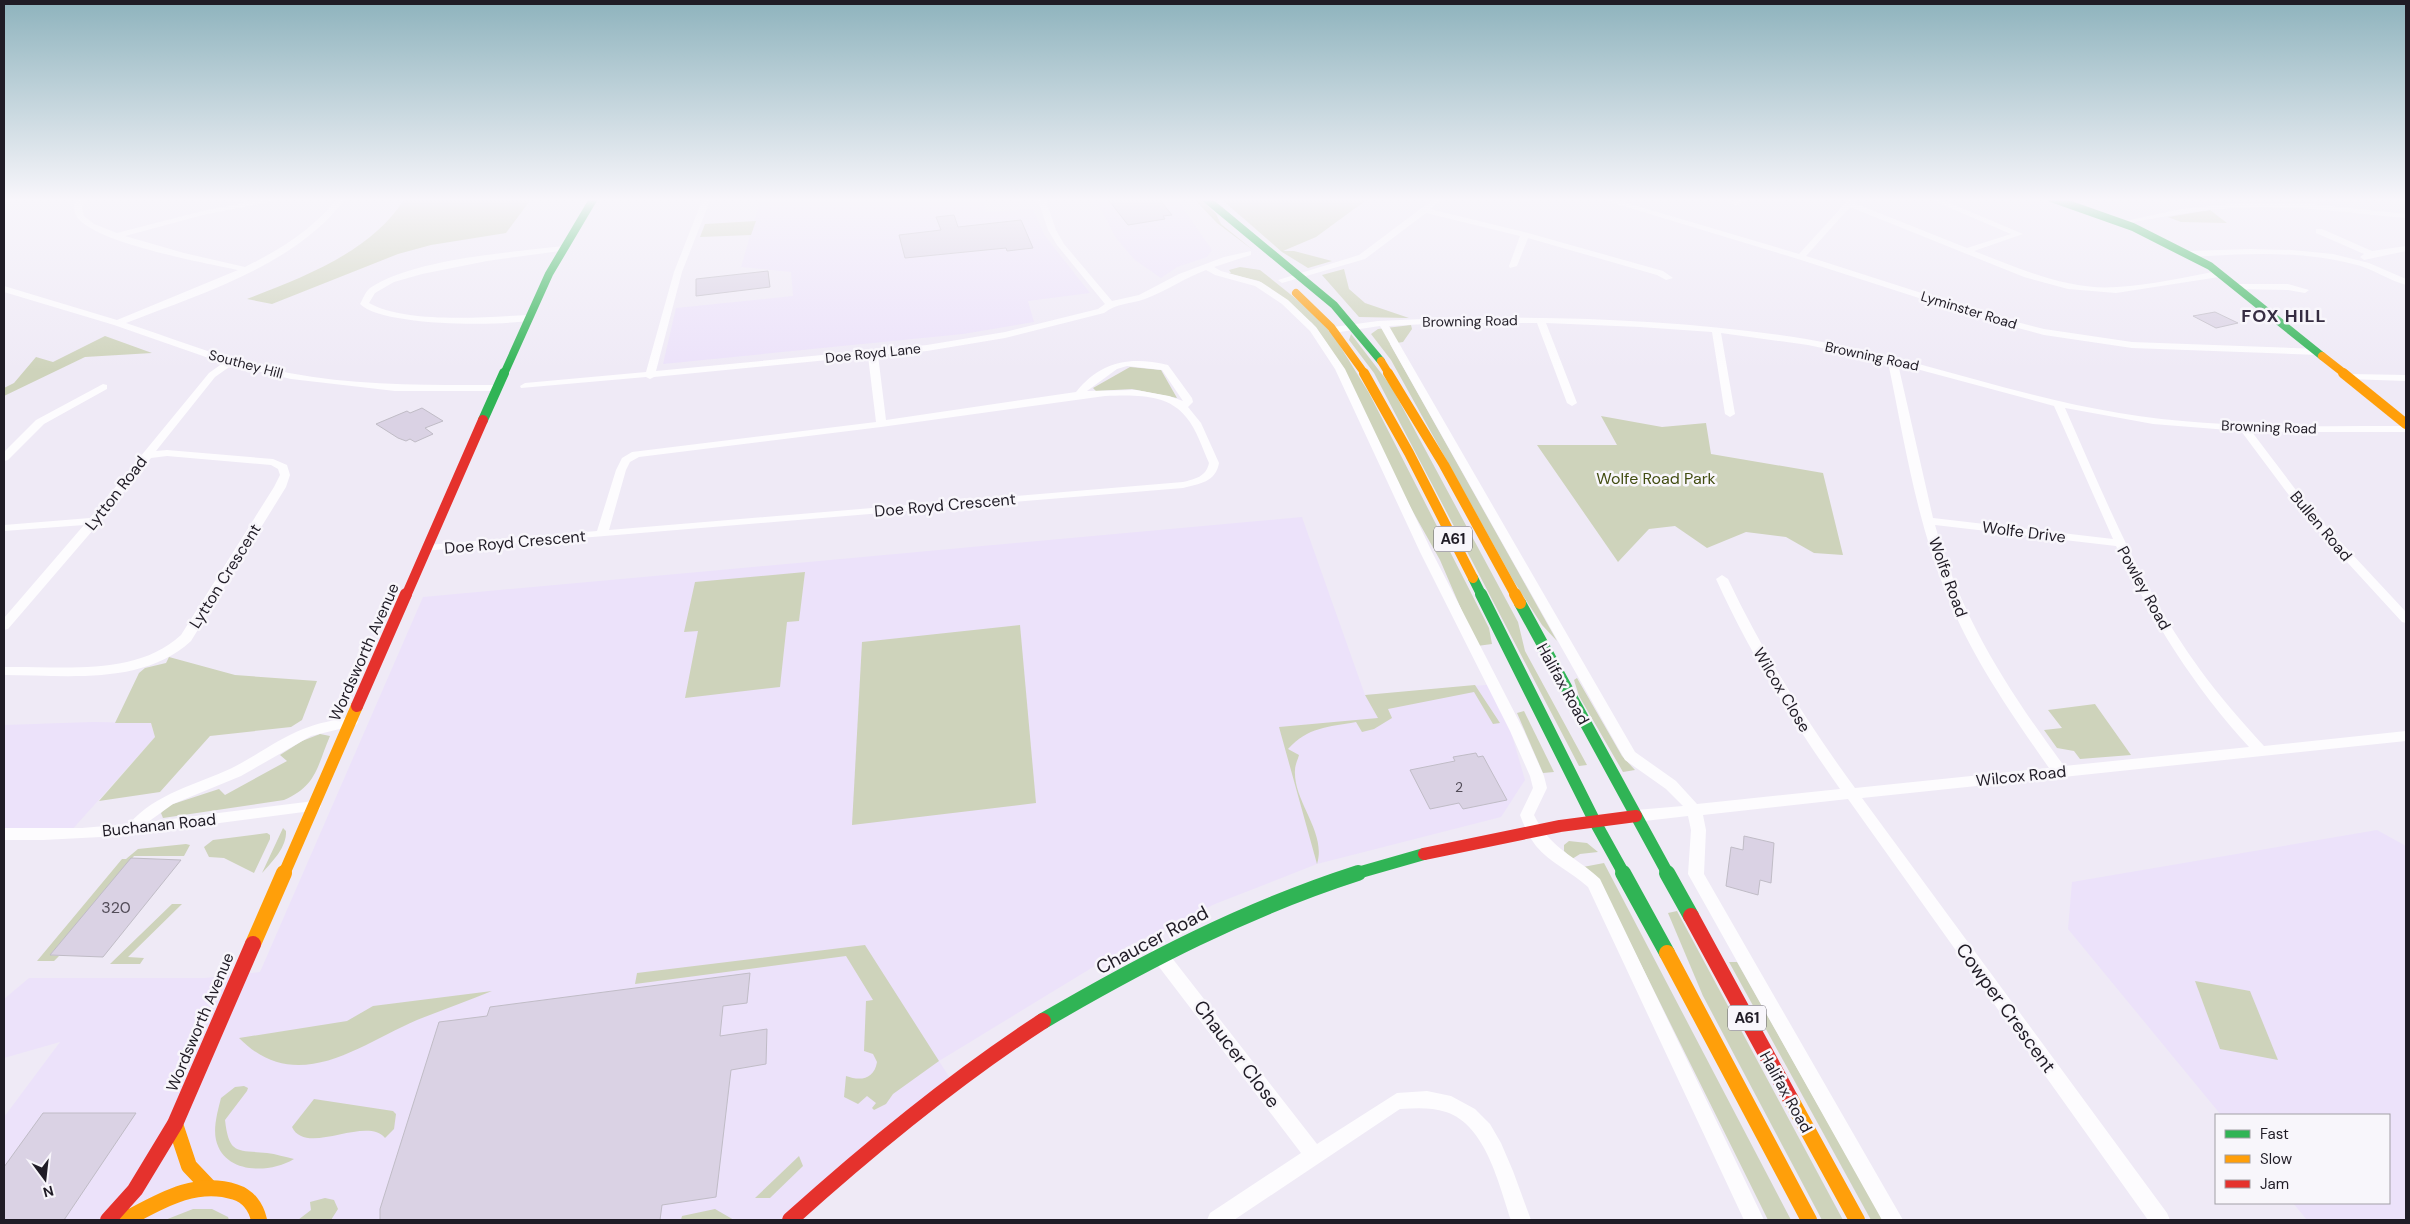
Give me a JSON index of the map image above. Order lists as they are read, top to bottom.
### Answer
{
  "streets": {
    "main road": [
      "A61",
      "Wordsworth Avenue",
      "Halifax Road",
      "Chaucer Road"
    ],
    "street": [
      "Lyminster Road",
      "Browning Road",
      "Doe Royd Lane",
      "Southey Hill",
      "Lytton Road",
      "Doe Royd Crescent",
      "Bullen Road",
      "Wolfe Drive",
      "Lytton Crescent",
      "Wolfe Road",
      "Powley Road",
      "Wilcox Close",
      "Wilcox Road",
      "Buchanan Road",
      "Cowper Crescent",
      "Chaucer Close"
    ]
  },
  "crossings": [
    ["Browning Road", "Bullen Road"],
    ["Browning Road", "Wolfe Road"],
    ["Browning Road", "Powley Road"],
    ["Browning Road", "Halifax Road"],
    ["Southey Hill", "Lytton Road"],
    ["Southey Hill", "Wordsworth Avenue"],
    ["Lytton Road", "Lytton Crescent"],
    ["Doe Royd Crescent", "Wordsworth Avenue"],
    ["Wolfe Drive", "Wolfe Road"],
    ["Wolfe Drive", "Powley Road"],
    ["Wolfe Road", "Wilcox Road"],
    ["Powley Road", "Wilcox Road"],
    ["Wordsworth Avenue", "Buchanan Road"],
    ["Halifax Road", "Wilcox Road"],
    ["Halifax Road", "Chaucer Road"],
    ["Wilcox Close", "Wilcox Road"],
    ["Wilcox Close", "Cowper Crescent"],
    ["Wilcox Road", "Chaucer Road"],
    ["Wilcox Road", "Cowper Crescent"],
    ["Chaucer Road", "Chaucer Close"]
  ],
  "districts": ["FOX HILL"],
  "parks": ["Wolfe Road Park"],
  "house_numbers": ["2", "320"],
  "legend": ["Fast", "Slow", "Jam"],
  "north": "bottom"
}
